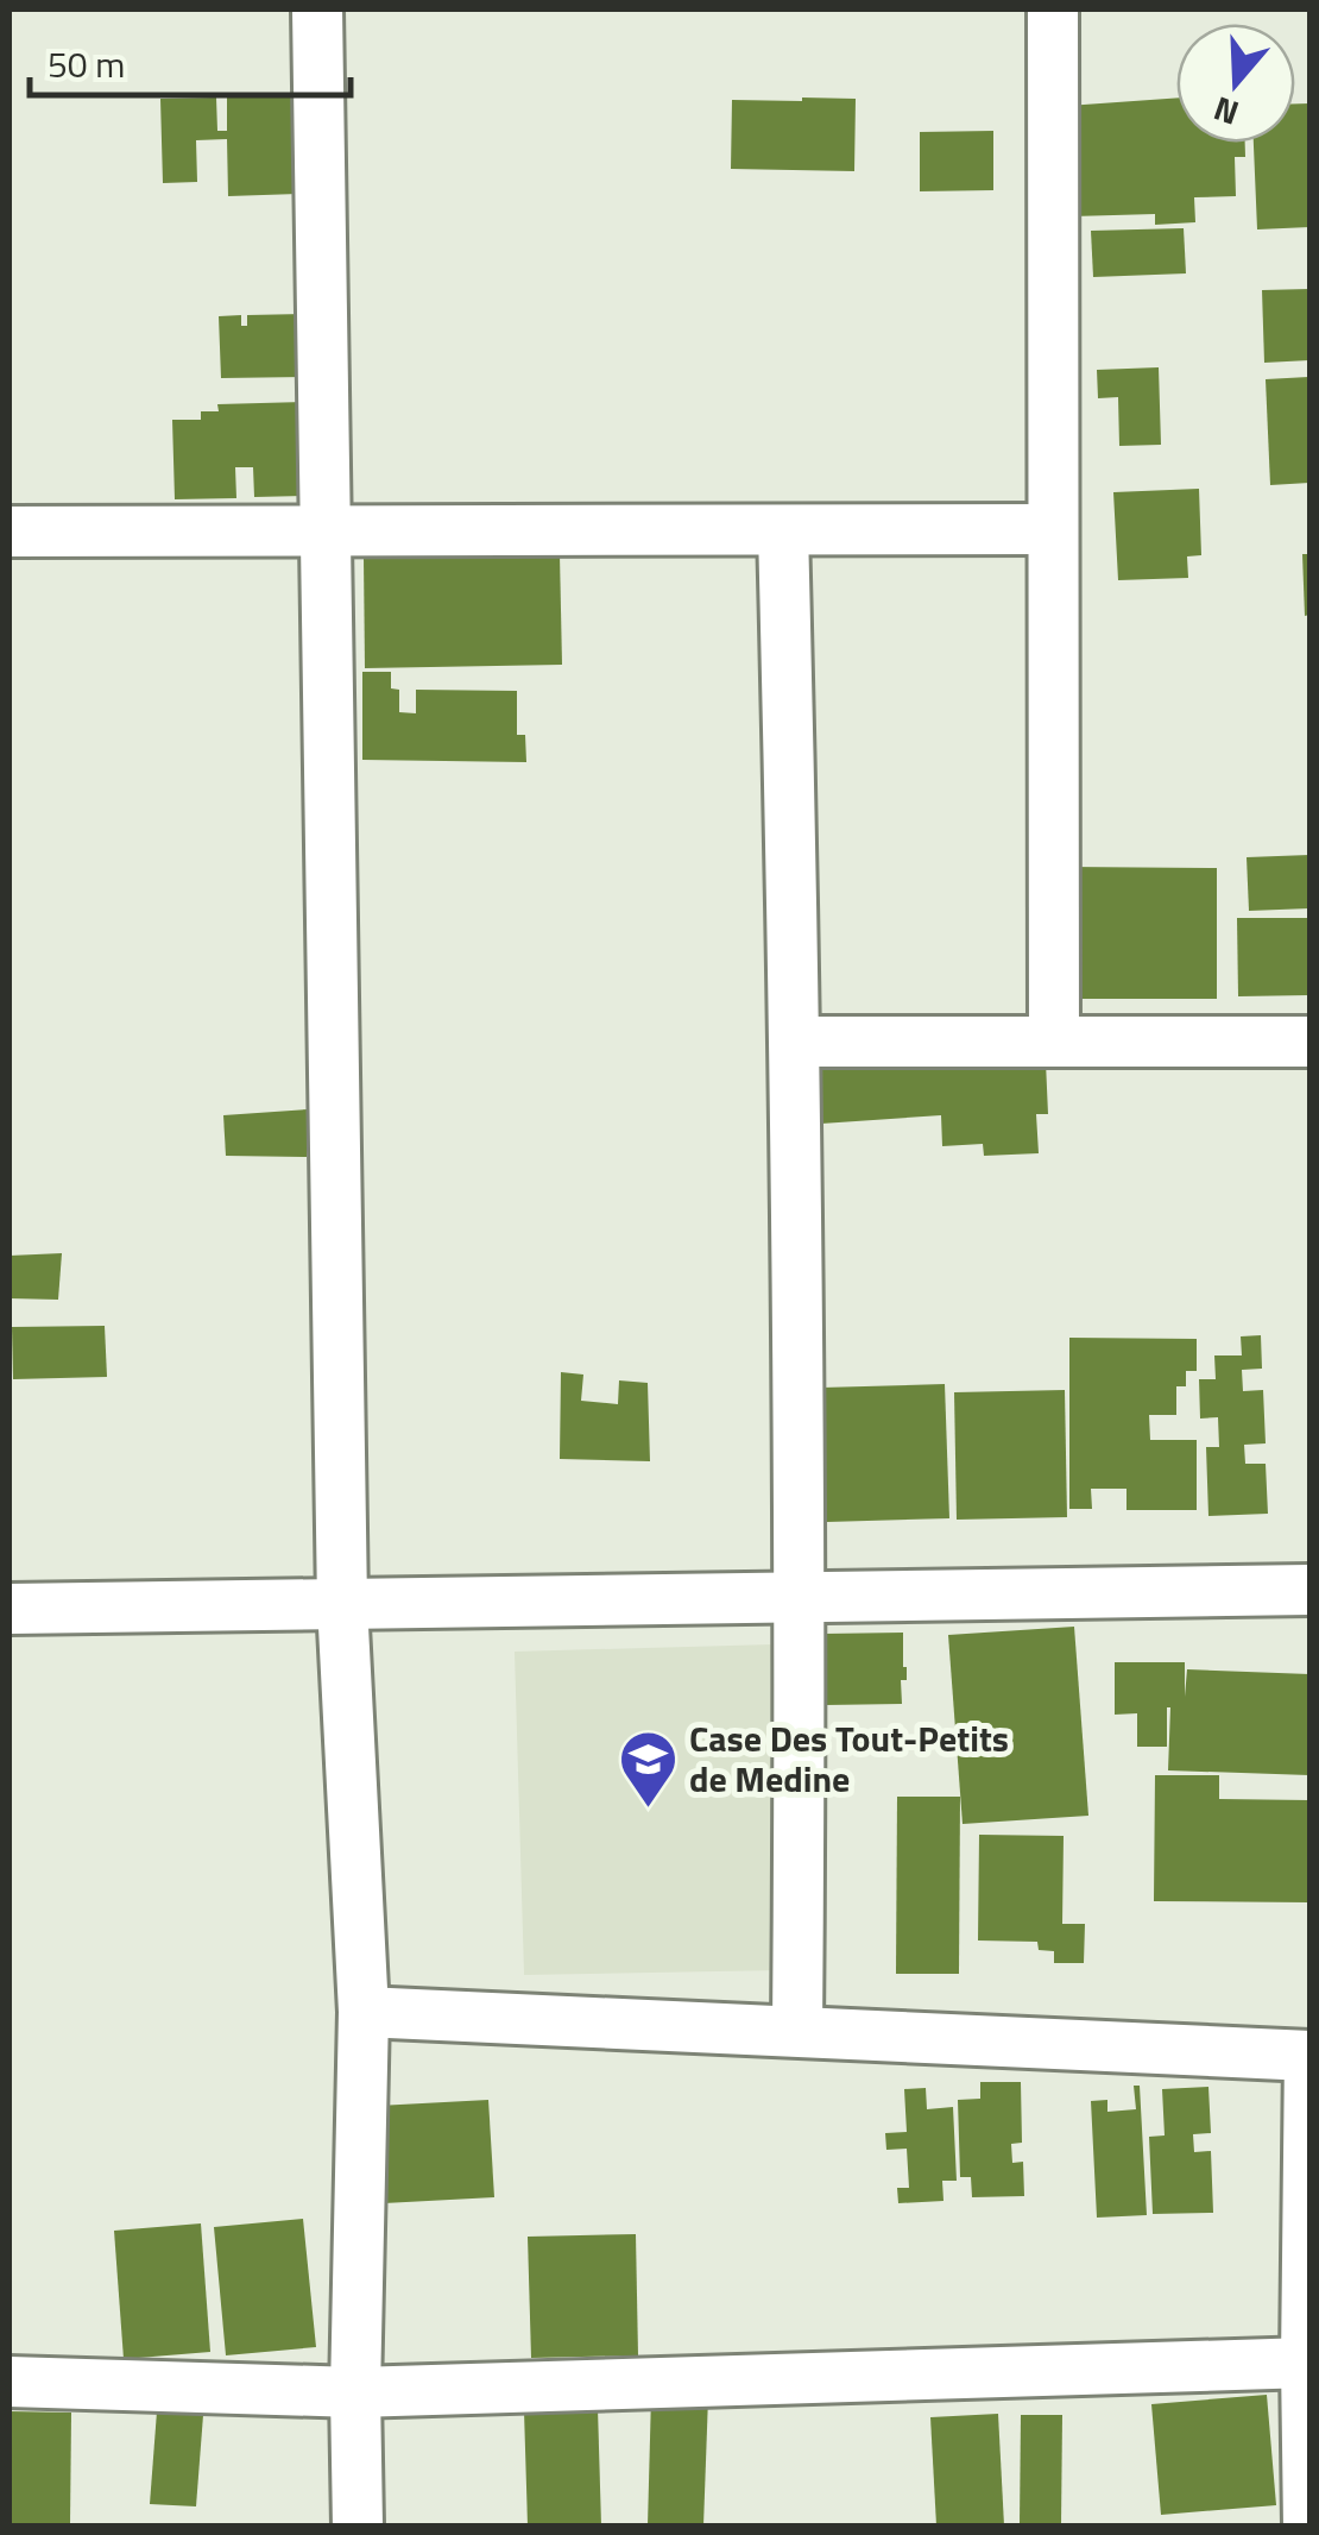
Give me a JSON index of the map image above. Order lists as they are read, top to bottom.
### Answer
{
  "places": {
    "school or university": ["Case Des Tout-Petits de Medine"]
  },
  "scale_bar": "50 m",
  "north": "bottom"
}
